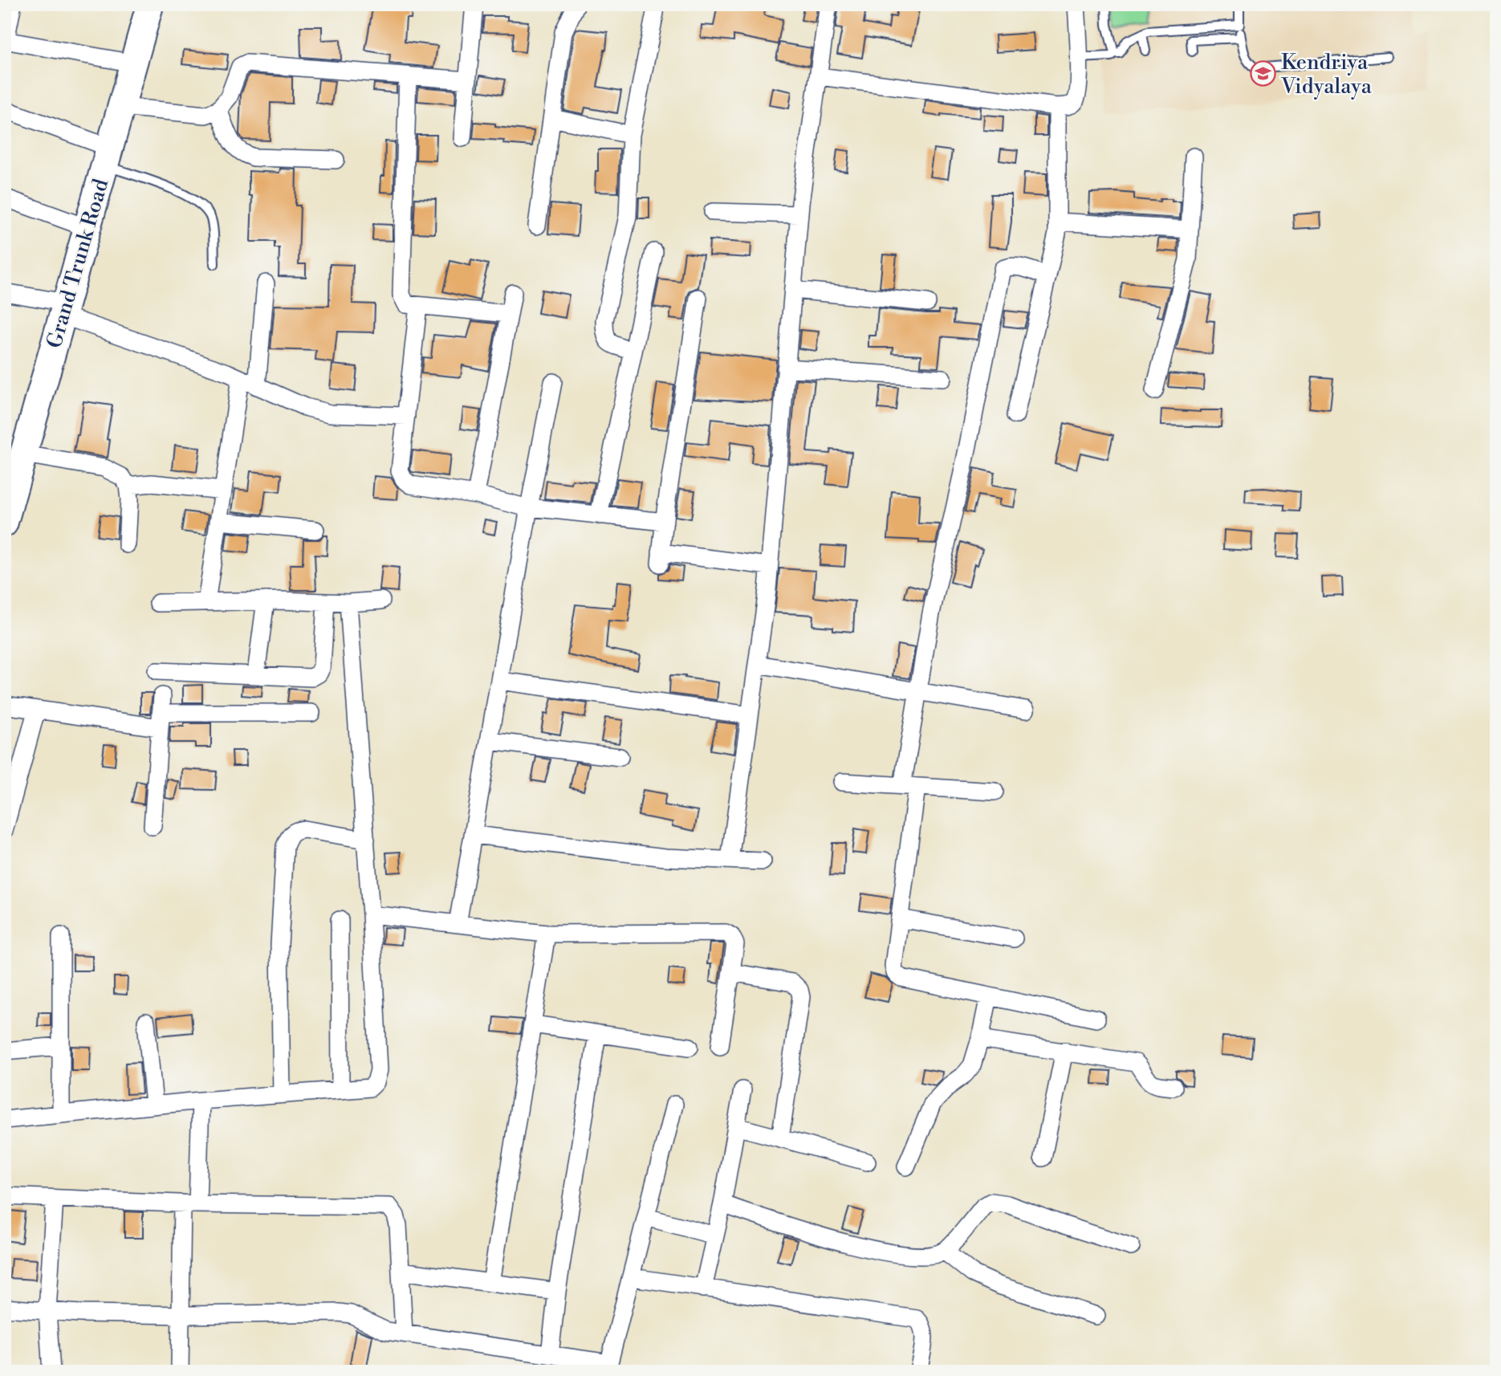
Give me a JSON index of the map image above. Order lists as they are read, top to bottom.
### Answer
{
  "streets": {
    "main road": ["Grand Trunk Road"]
  },
  "places": {
    "school or university": ["Kendriya Vidyalaya"]
  }
}
